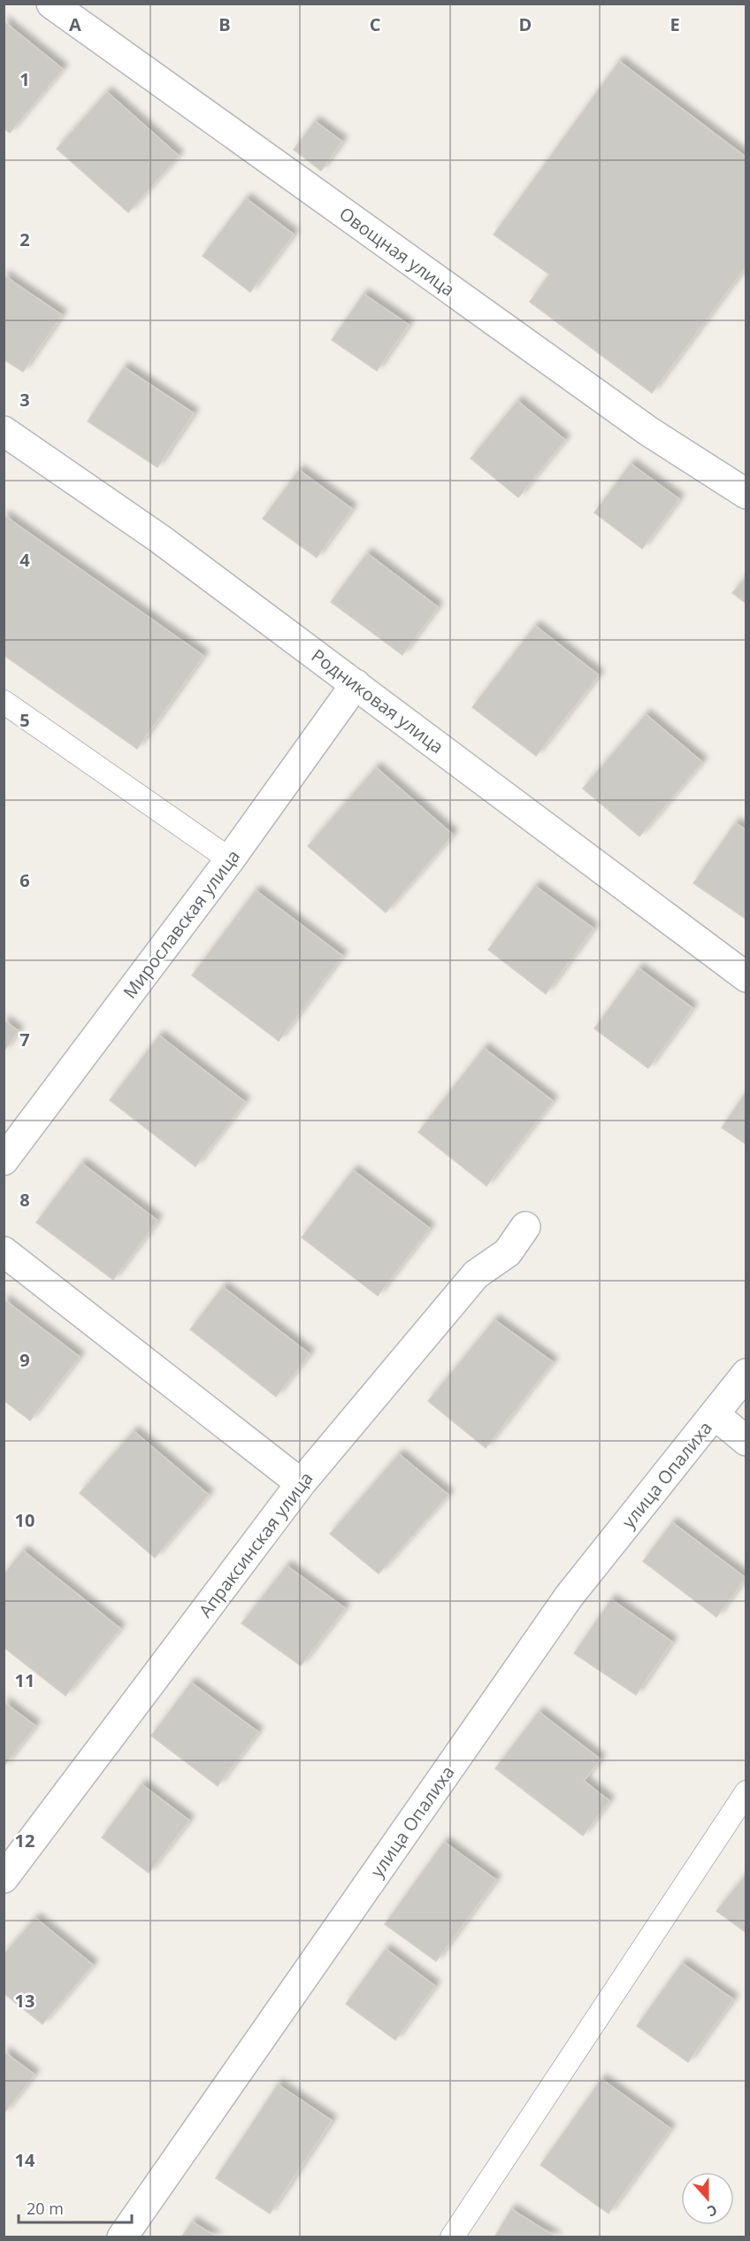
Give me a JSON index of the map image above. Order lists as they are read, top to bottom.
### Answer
{
  "streets": {
    "street": [
      "Овощная улица",
      "Родниковая улица",
      "Мирославская улица",
      "улица Опалиха",
      "Апраксинская улица"
    ]
  },
  "crossings": [
    ["Родниковая улица", "Мирославская улица"]
  ],
  "scale_bar": "20 m",
  "north": "bottom",
  "grid": {
    "columns": [
      "A",
      "B",
      "C",
      "D",
      "E"
    ],
    "rows": [
      "1",
      "2",
      "3",
      "4",
      "5",
      "6",
      "7",
      "8",
      "9",
      "10",
      "11",
      "12",
      "13",
      "14"
    ]
  }
}
